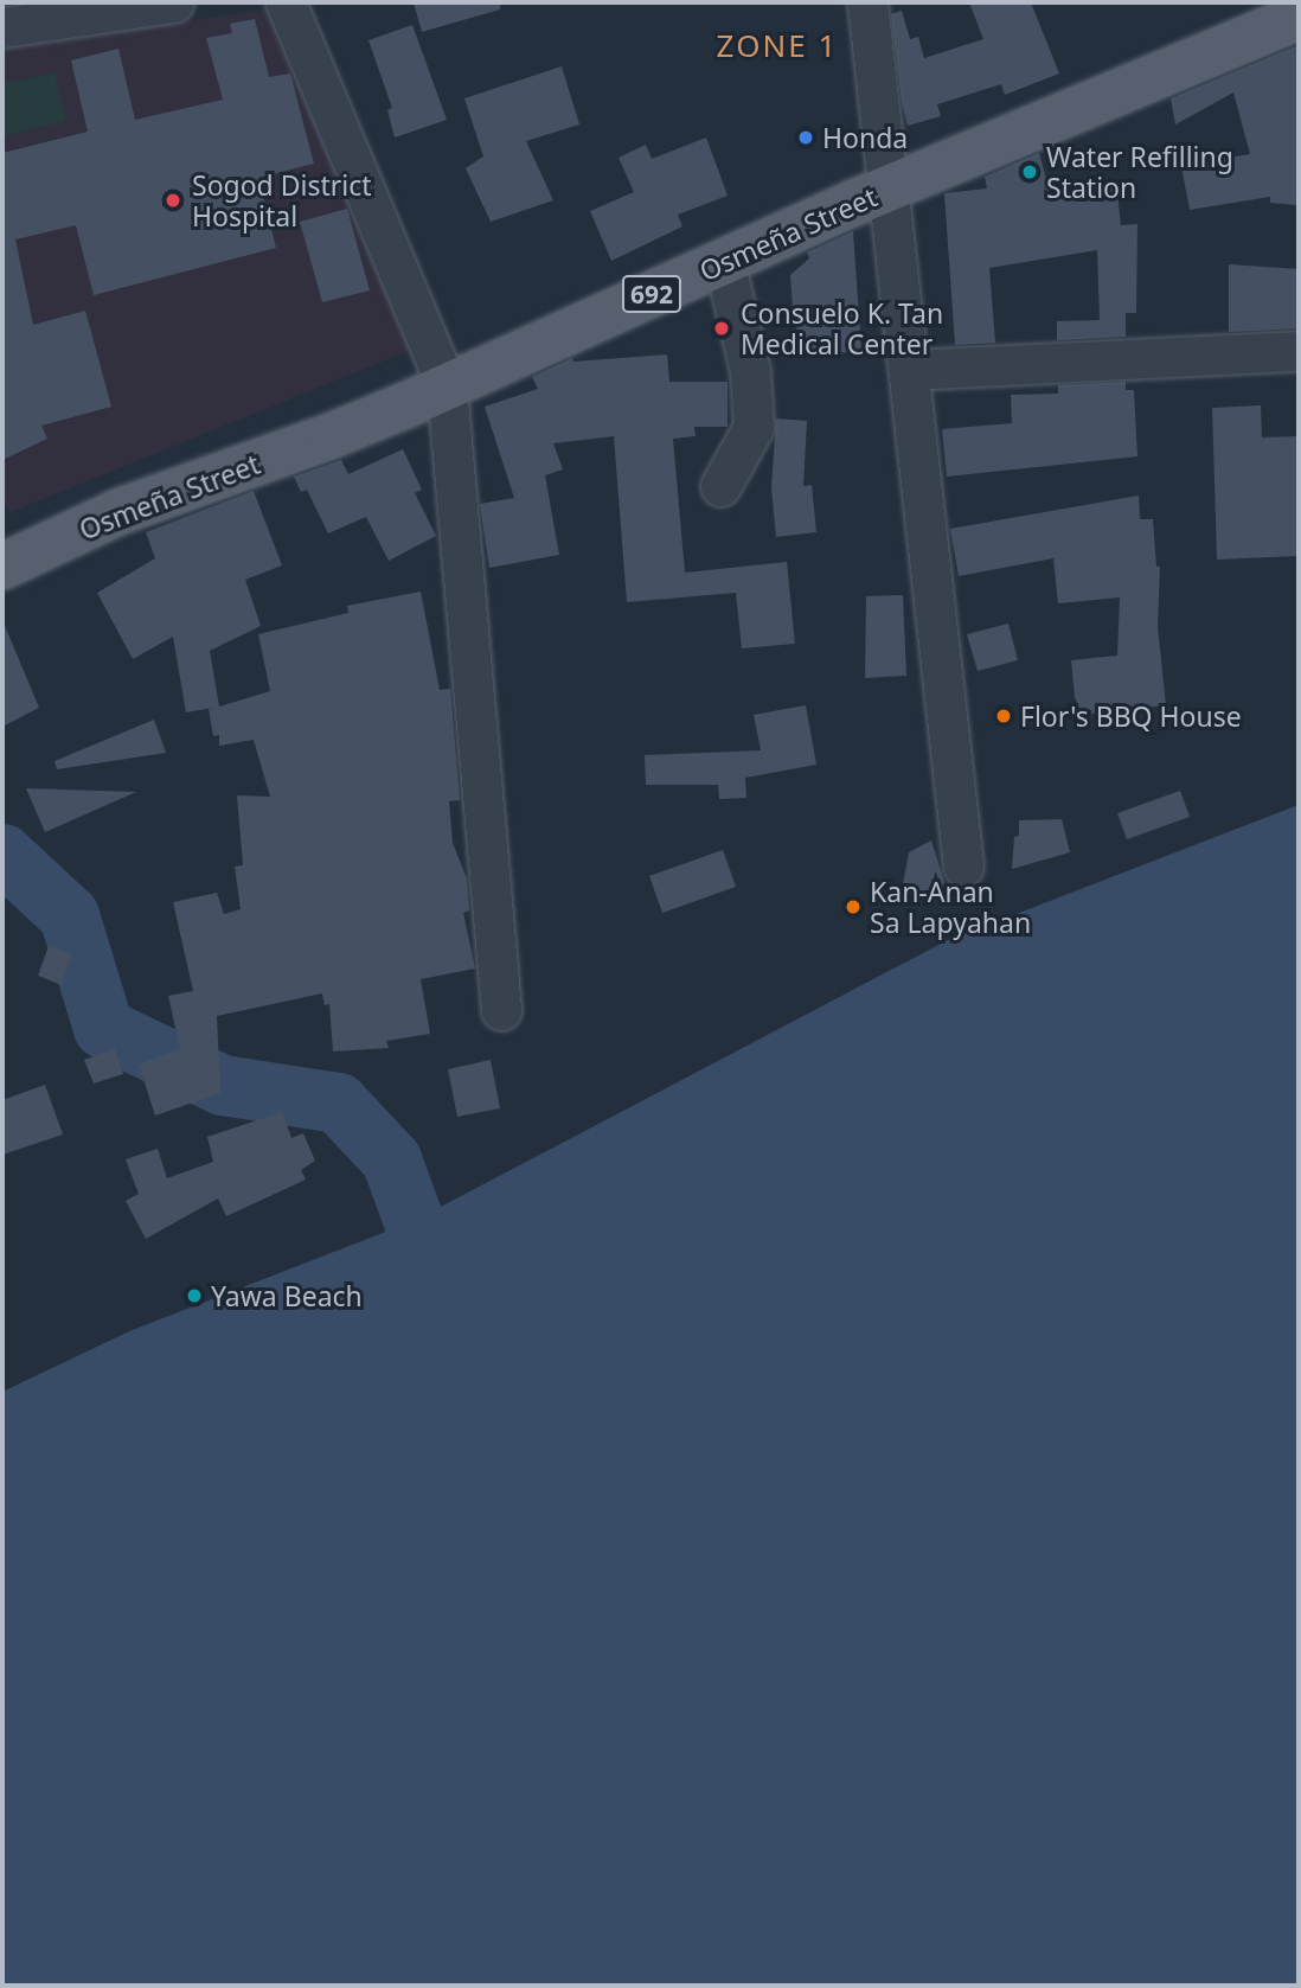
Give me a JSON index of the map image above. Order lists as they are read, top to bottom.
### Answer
{
  "streets": {
    "main road": ["Osmeña Street", "692"]
  },
  "districts": ["ZONE 1"],
  "places": [
    "Honda",
    "Water Refilling Station",
    "Sogod District Hospital",
    "Consuelo K. Tan Medical Center",
    "Flor's BBQ House",
    "Kan-Anan Sa Lapyahan",
    "Yawa Beach"
  ]
}
